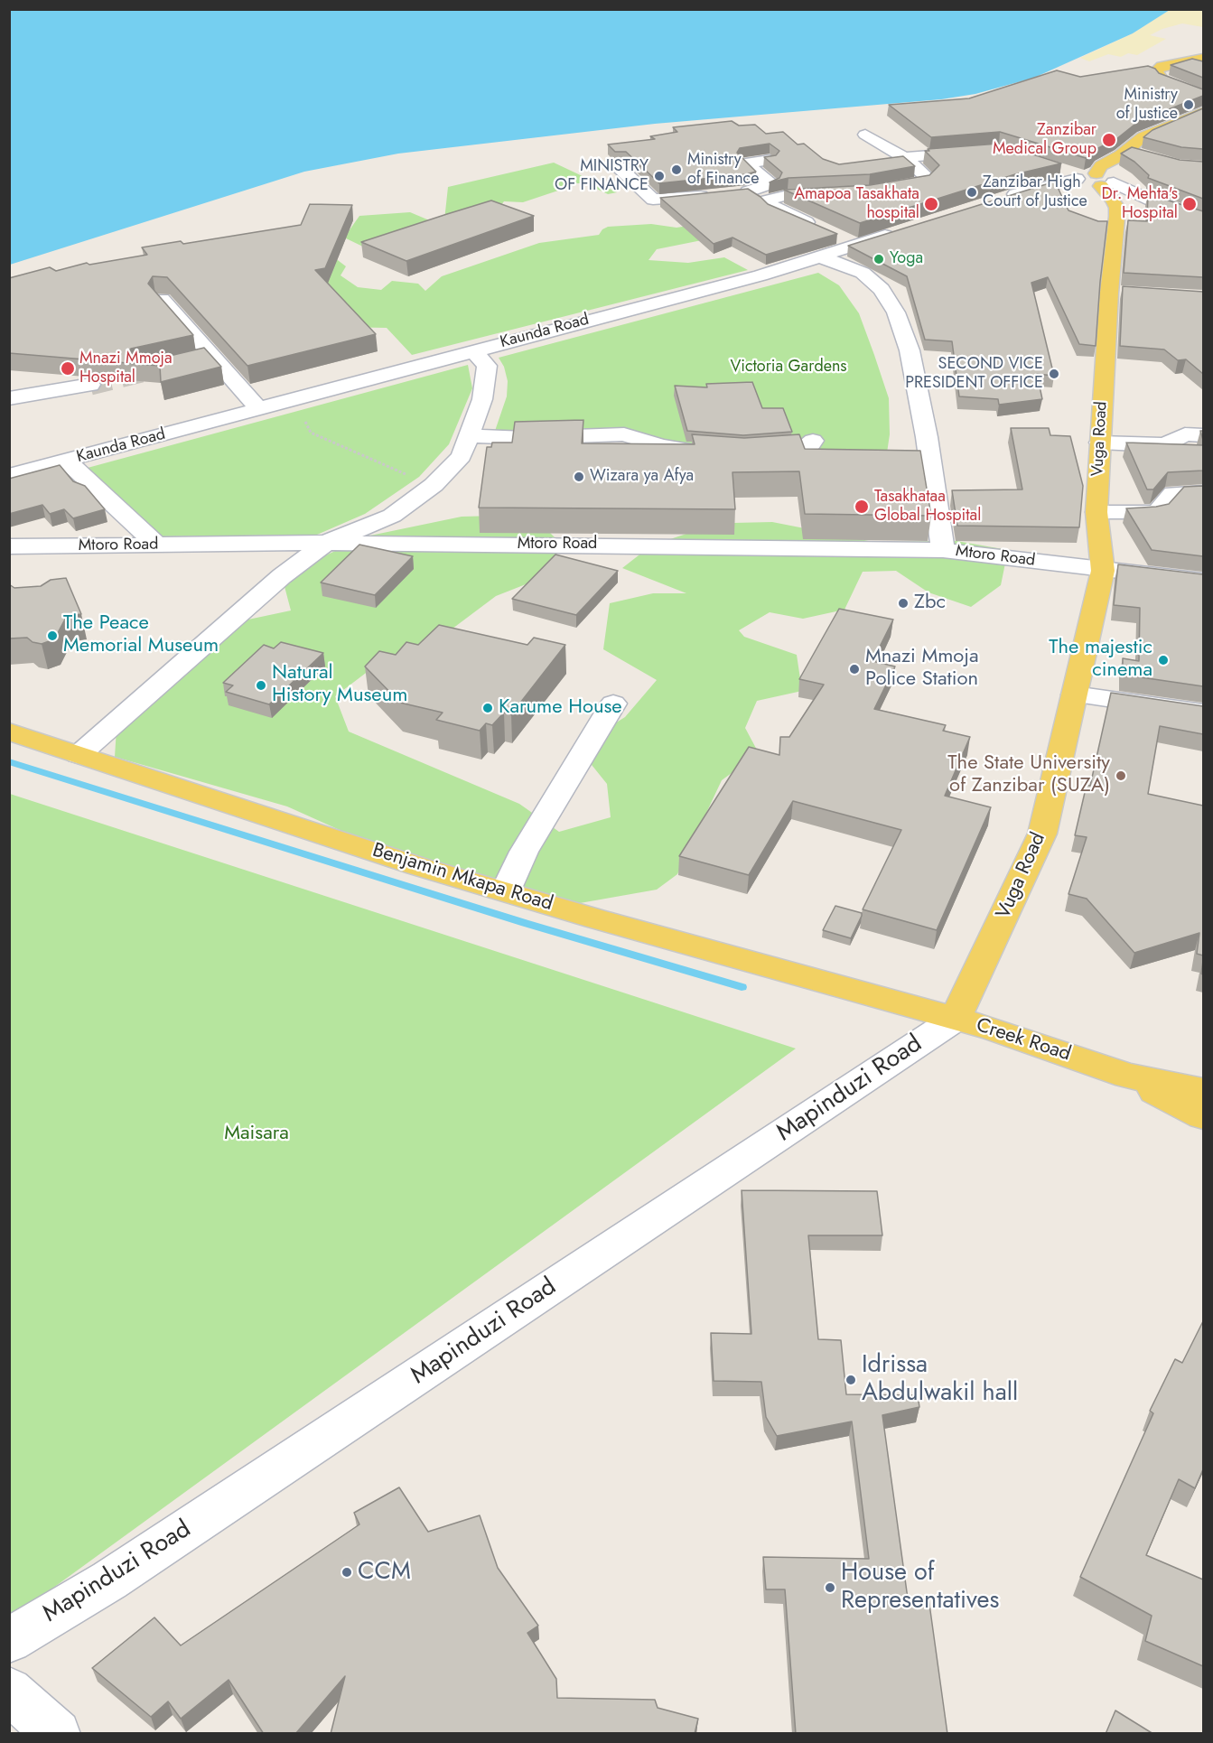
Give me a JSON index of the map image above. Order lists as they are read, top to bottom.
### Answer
{
  "streets": {
    "main road": ["Vuga Road", "Benjamin Mkapa Road", "Creek Road"],
    "street": ["Kaunda Road", "Mtoro Road", "Mapinduzi Road"]
  },
  "crossings": [
    ["Vuga Road", "Mtoro Road"],
    ["Vuga Road", "Benjamin Mkapa Road"],
    ["Vuga Road", "Creek Road"],
    ["Vuga Road", "Mapinduzi Road"],
    ["Benjamin Mkapa Road", "Creek Road"],
    ["Benjamin Mkapa Road", "Mapinduzi Road"],
    ["Creek Road", "Mapinduzi Road"]
  ],
  "parks": ["Victoria Gardens", "Maisara"],
  "places": [
    "Ministry of Justice",
    "Zanzibar Medical Group",
    "Ministry of Finance",
    "MINISTRY OF FINANCE",
    "Zanzibar High Court of Justice",
    "Amapoa Tasakhata hospital",
    "Dr. Mehta's Hospital",
    "Yoga",
    "Mnazi Mmoja Hospital",
    "SECOND VICE PRESIDENT OFFICE",
    "Wizara ya Afya",
    "Tasakhataa Global Hospital",
    "Zbc",
    "The Peace Memorial Museum",
    "The majestic cinema",
    "Mnazi Mmoja Police Station",
    "Natural History Museum",
    "Karume House",
    "The State University of Zanzibar (SUZA)",
    "Idrissa Abdulwakil hall",
    "CCM",
    "House of Representatives"
  ]
}
